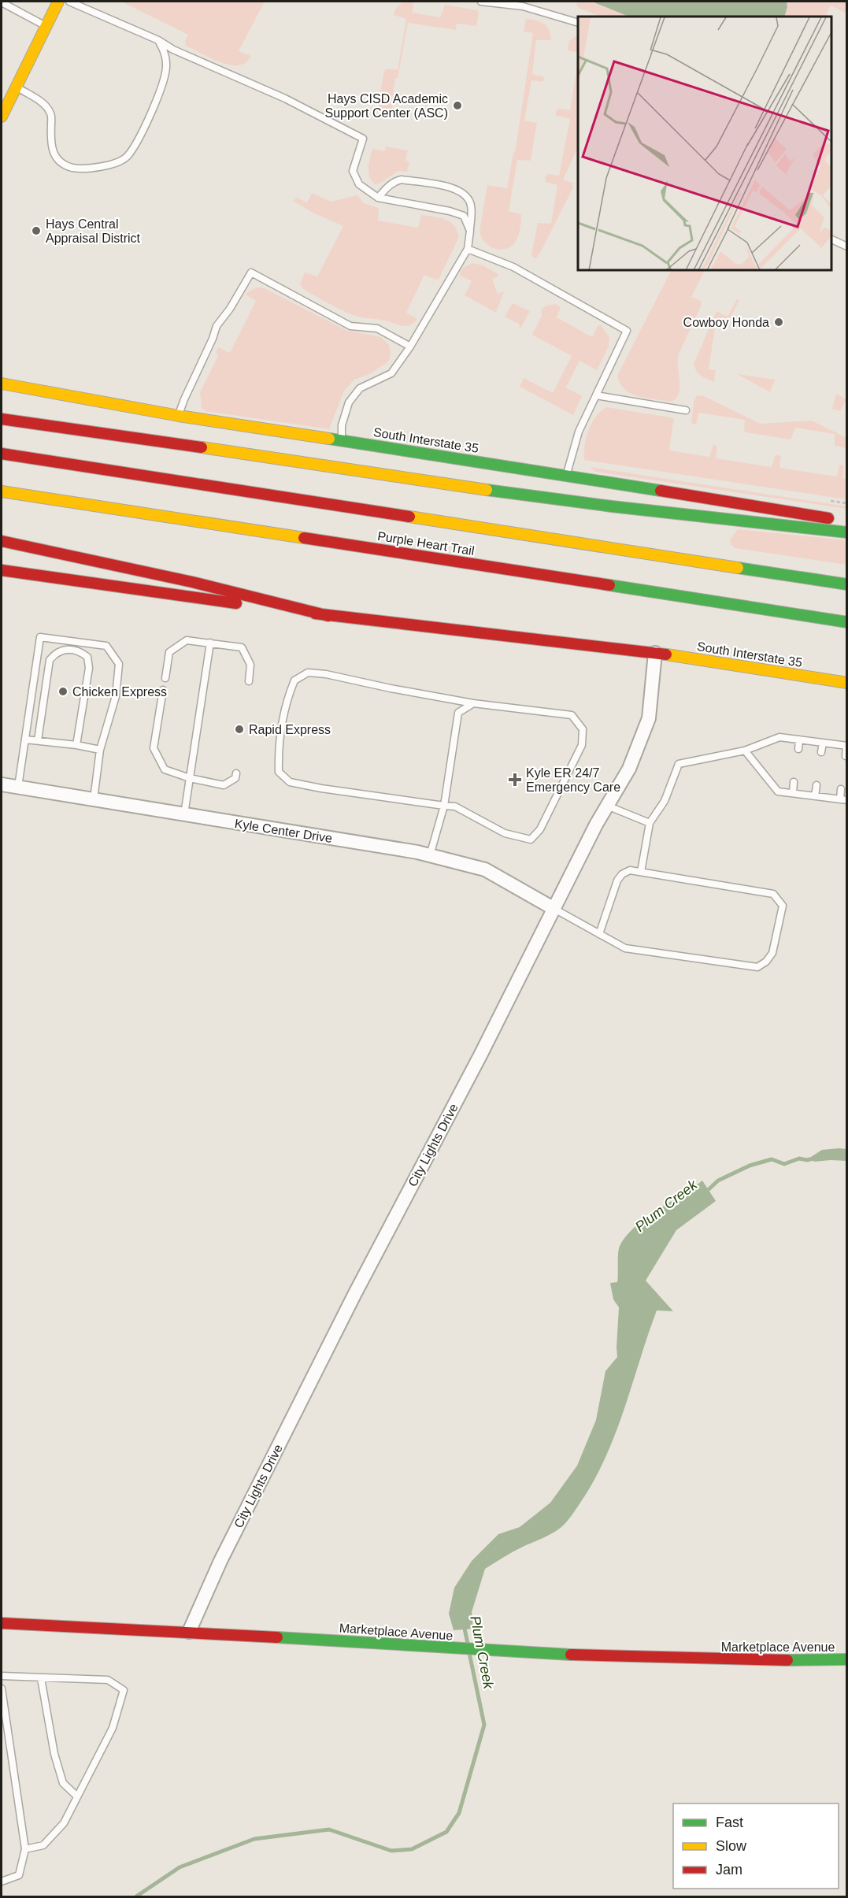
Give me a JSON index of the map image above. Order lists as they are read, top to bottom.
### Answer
{
  "streets": {
    "main road": ["South Interstate 35", "Purple Heart Trail", "Marketplace Avenue"],
    "street": ["Kyle Center Drive", "City Lights Drive"]
  },
  "crossings": [
    ["South Interstate 35", "City Lights Drive"],
    ["Kyle Center Drive", "City Lights Drive"],
    ["City Lights Drive", "Marketplace Avenue"]
  ],
  "water": ["Plum Creek"],
  "places": {
    "other": [
      "Hays CISD Academic Support Center (ASC)",
      "Hays Central Appraisal District",
      "Cowboy Honda",
      "Chicken Express",
      "Rapid Express"
    ],
    "health": ["Kyle ER 24/7 Emergency Care"]
  },
  "legend": ["Fast", "Slow", "Jam"]
}
